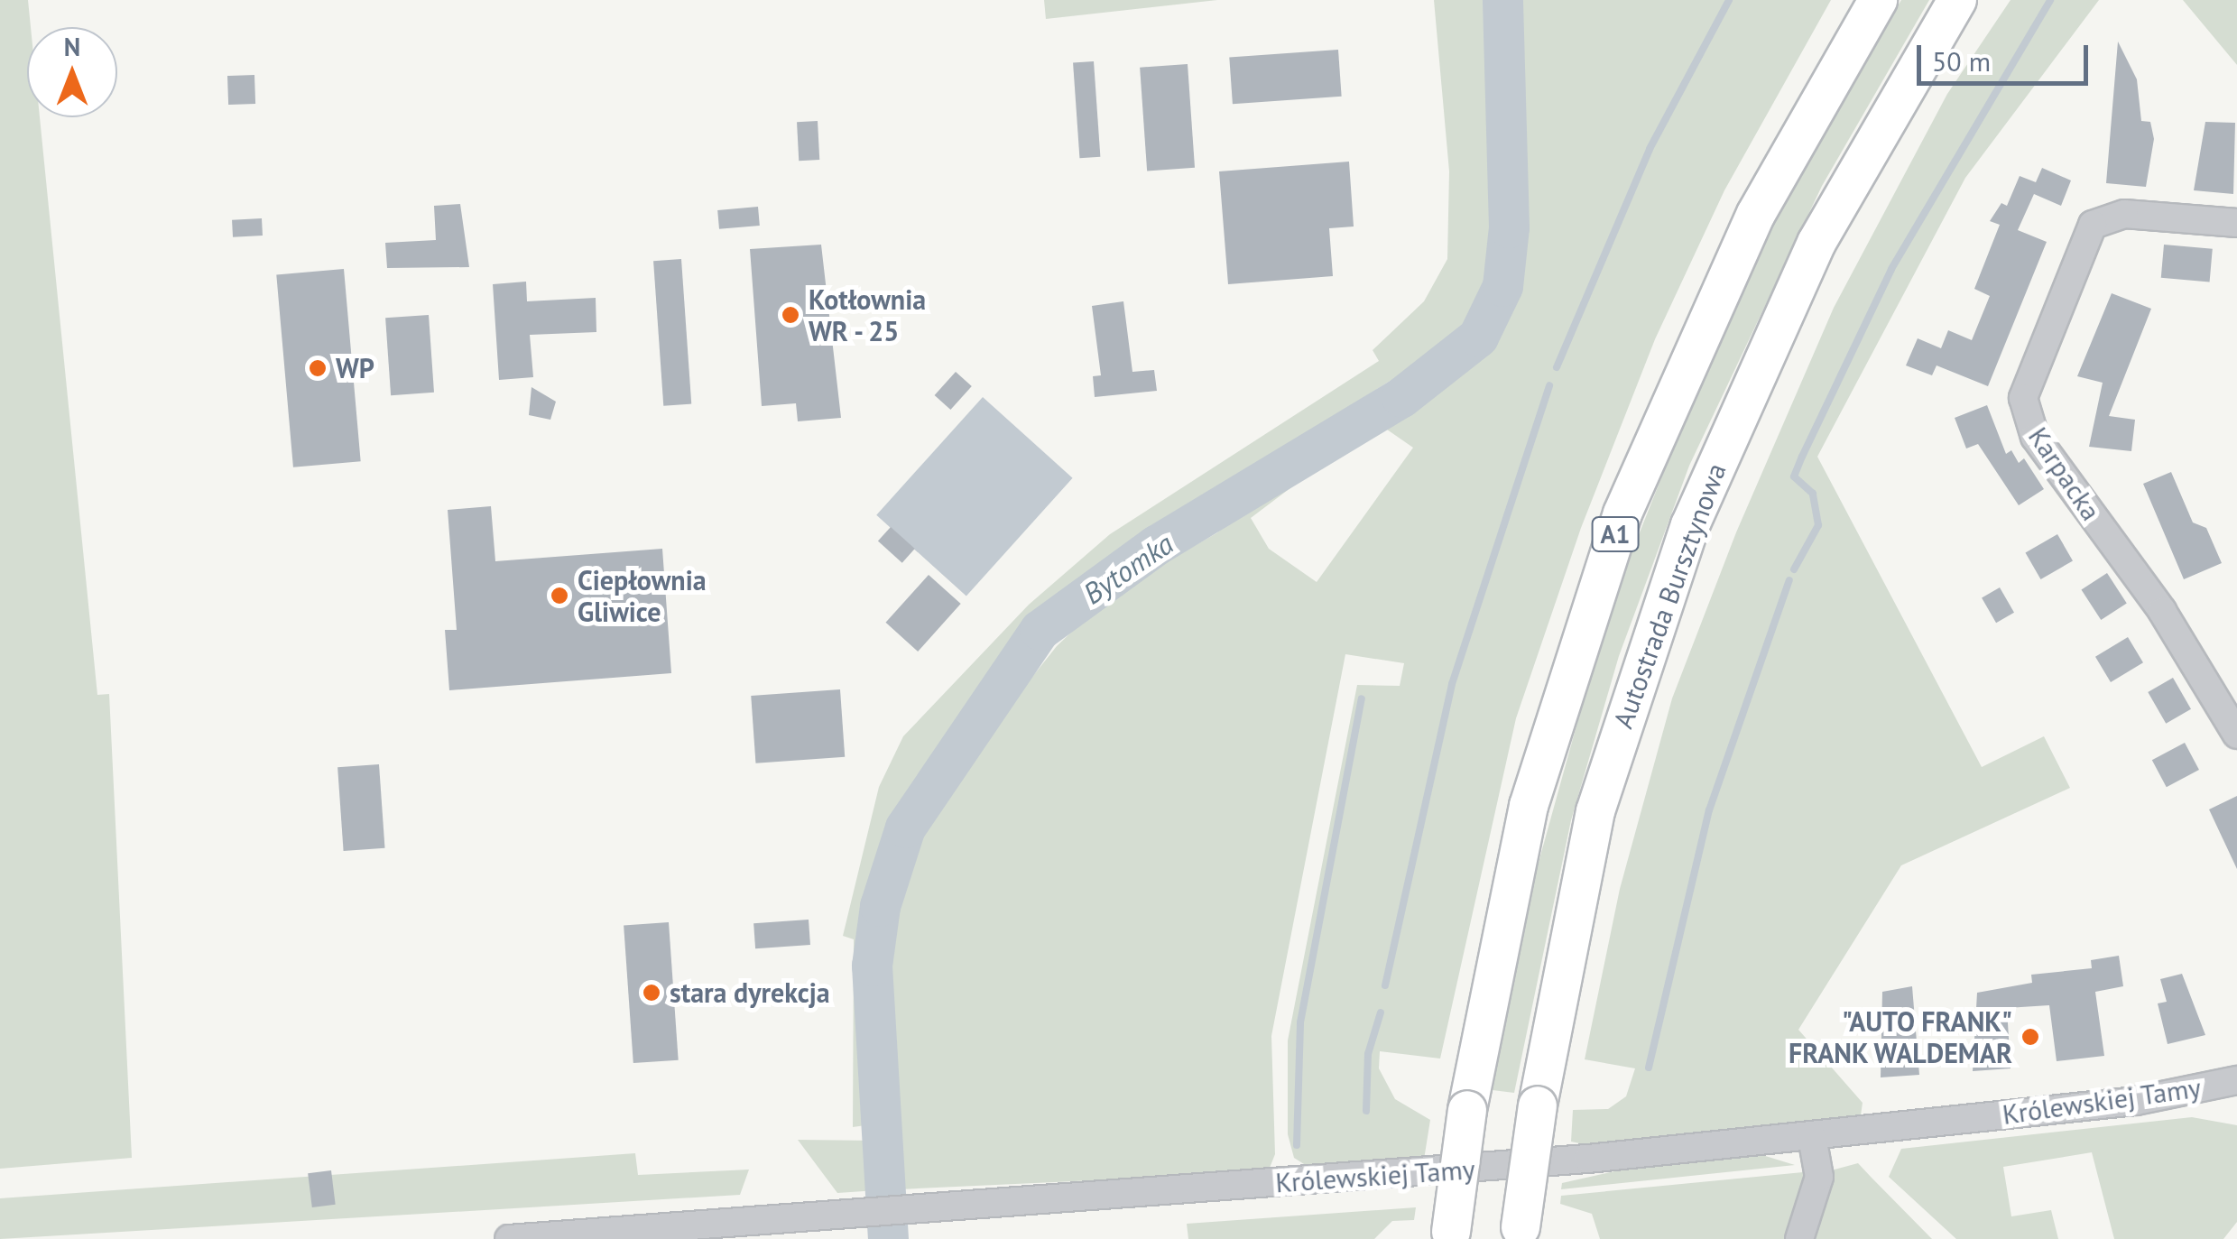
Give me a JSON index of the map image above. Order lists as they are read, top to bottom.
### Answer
{
  "streets": {
    "highway": ["A1", "Autostrada Bursztynowa"],
    "street": ["Karpacka", "Królewskiej Tamy"]
  },
  "water": ["Bytomka"],
  "places": [
    "Kotłownia WR - 25",
    "WP",
    "Ciepłownia Gliwice",
    "stara dyrekcja",
    "\"AUTO FRANK\" FRANK WALDEMAR"
  ],
  "scale_bar": "50 m",
  "north": "top"
}
